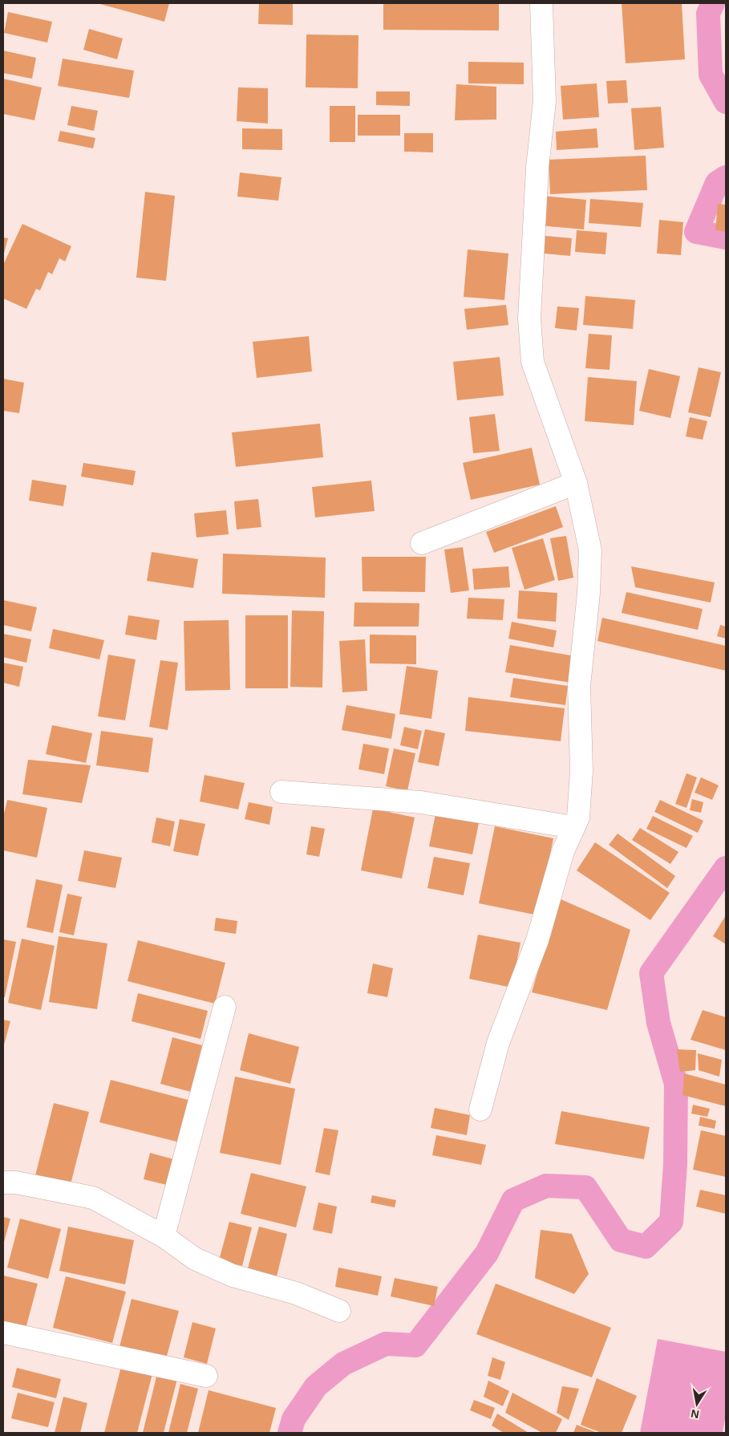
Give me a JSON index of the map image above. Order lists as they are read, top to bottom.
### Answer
{
  "north": "bottom"
}
